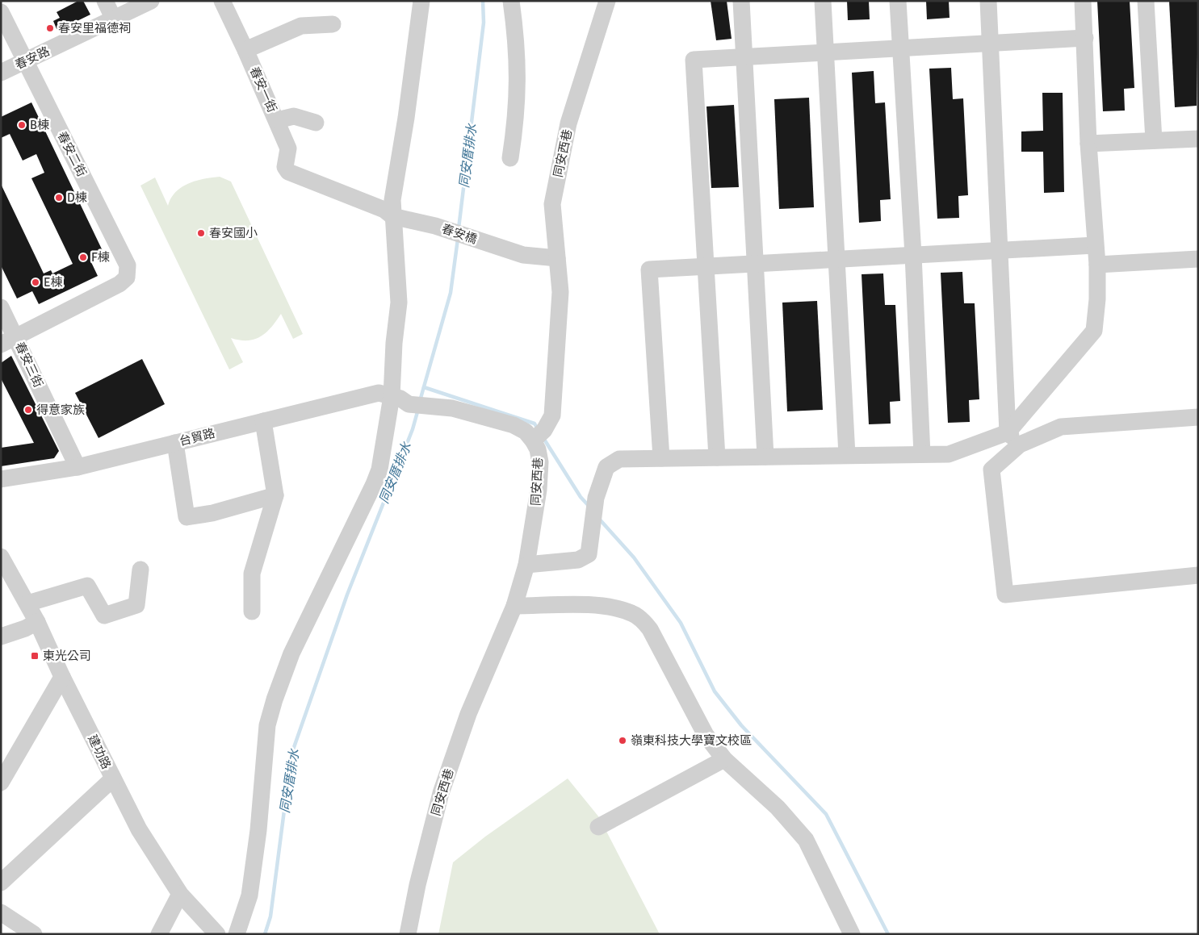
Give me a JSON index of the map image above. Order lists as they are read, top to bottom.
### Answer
{
  "streets": {
    "street": [
      "春安路",
      "春安一街",
      "同安西巷",
      "春安二街",
      "春安橋",
      "春安三街",
      "台貿路",
      "建功路"
    ]
  },
  "crossings": [
    ["春安路", "春安二街"],
    ["春安一街", "春安橋"],
    ["同安西巷", "春安橋"],
    ["春安二街", "春安三街"],
    ["春安三街", "台貿路"]
  ],
  "water": ["同安厝排水"],
  "places": {
    "other": [
      "春安里福德祠",
      "B棟",
      "D棟",
      "春安國小",
      "F棟",
      "E棟",
      "得意家族",
      "嶺東科技大學寶文校區"
    ],
    "transit": ["東光公司"]
  }
}
